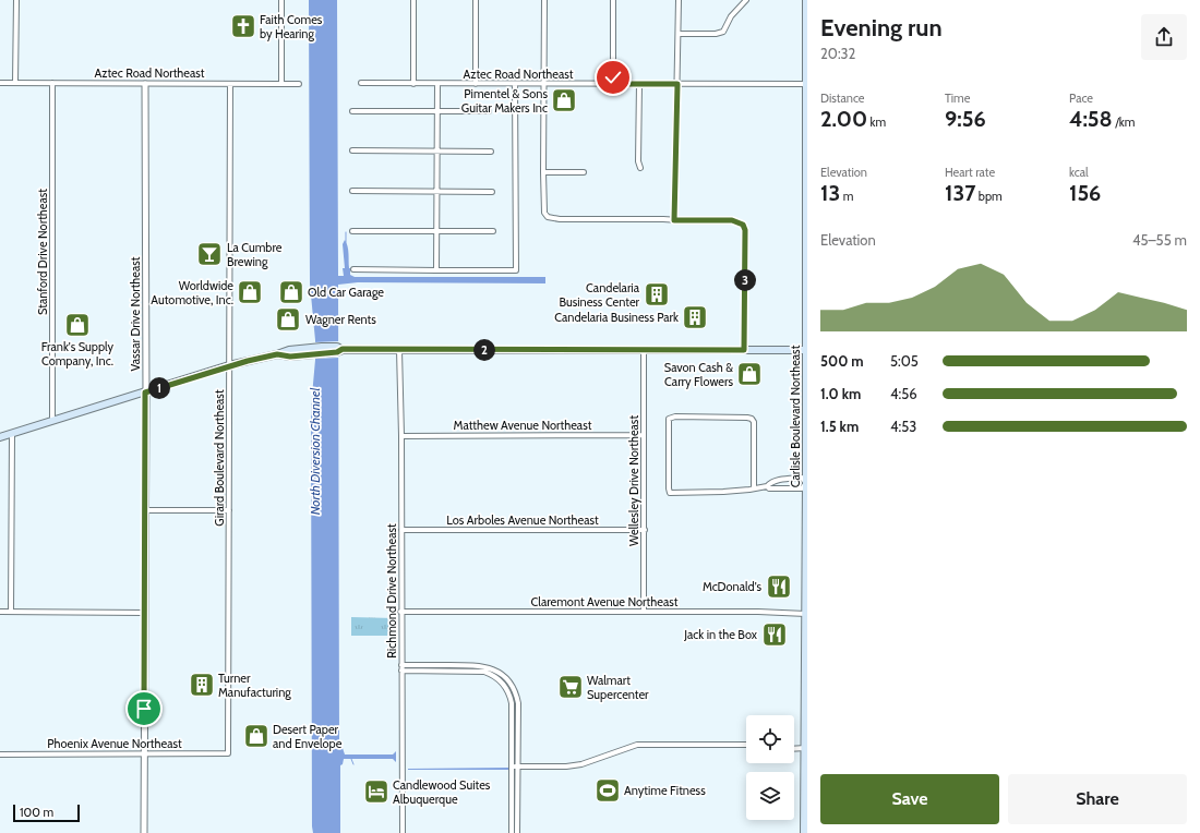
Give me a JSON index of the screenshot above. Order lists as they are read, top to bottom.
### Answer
{
  "streets": {
    "main road": ["Carlisle Boulevard Northeast"],
    "street": [
      "Aztec Road Northeast",
      "Stanford Drive Northeast",
      "Vassar Drive Northeast",
      "Matthew Avenue Northeast",
      "Girard Boulevard Northeast",
      "Wellesley Drive Northeast",
      "Los Arboles Avenue Northeast",
      "Richmond Drive Northeast",
      "Claremont Avenue Northeast",
      "Phoenix Avenue Northeast"
    ]
  },
  "crossings": [
    ["Aztec Road Northeast", "Stanford Drive Northeast"],
    ["Aztec Road Northeast", "Vassar Drive Northeast"],
    ["Aztec Road Northeast", "Carlisle Boulevard Northeast"],
    ["Aztec Road Northeast", "Girard Boulevard Northeast"],
    ["Vassar Drive Northeast", "Phoenix Avenue Northeast"],
    ["Carlisle Boulevard Northeast", "Claremont Avenue Northeast"],
    ["Matthew Avenue Northeast", "Wellesley Drive Northeast"],
    ["Matthew Avenue Northeast", "Richmond Drive Northeast"],
    ["Girard Boulevard Northeast", "Phoenix Avenue Northeast"],
    ["Wellesley Drive Northeast", "Los Arboles Avenue Northeast"],
    ["Wellesley Drive Northeast", "Claremont Avenue Northeast"],
    ["Los Arboles Avenue Northeast", "Richmond Drive Northeast"],
    ["Richmond Drive Northeast", "Claremont Avenue Northeast"]
  ],
  "water": ["North Diversion Channel"],
  "places": {
    "church": ["Faith Comes by Hearing"],
    "shop": [
      "Pimentel & Sons Guitar Makers Inc",
      "Worldwide Automotive, Inc.",
      "Old Car Garage",
      "Wagner Rents",
      "Frank's Supply Company, Inc.",
      "Savon Cash & Carry Flowers",
      "Desert Paper and Envelope"
    ],
    "bar": ["La Cumbre Brewing"],
    "building": ["Candelaria Business Center", "Candelaria Business Park", "Turner Manufacturing"],
    "restaurant": ["McDonald's", "Jack in the Box"],
    "supermarket": ["Walmart Supercenter"],
    "sports": ["Anytime Fitness"],
    "hotel": ["Candlewood Suites Albuquerque"]
  },
  "scale_bar": "100 m",
  "page": {
    "heading": ["Evening run", "20:32"],
    "stats": [
      ["Distance", "2.00 km"],
      ["Time", "9:56"],
      ["Pace", "4:58 /km"],
      ["Elevation", "13 m"],
      ["Heart rate", "137 bpm"],
      ["kcal", "156"]
    ],
    "chart": ["Elevation", "45–55 m"],
    "pins": ["3", "2", "1"],
    "list": [
      {
        "name": "500 m",
        "note": "5:05"
      },
      {
        "name": "1.0 km",
        "note": "4:56"
      },
      {
        "name": "1.5 km",
        "note": "4:53"
      }
    ],
    "buttons": ["Save", "Share"],
    "scale": "100 m"
  }
}
